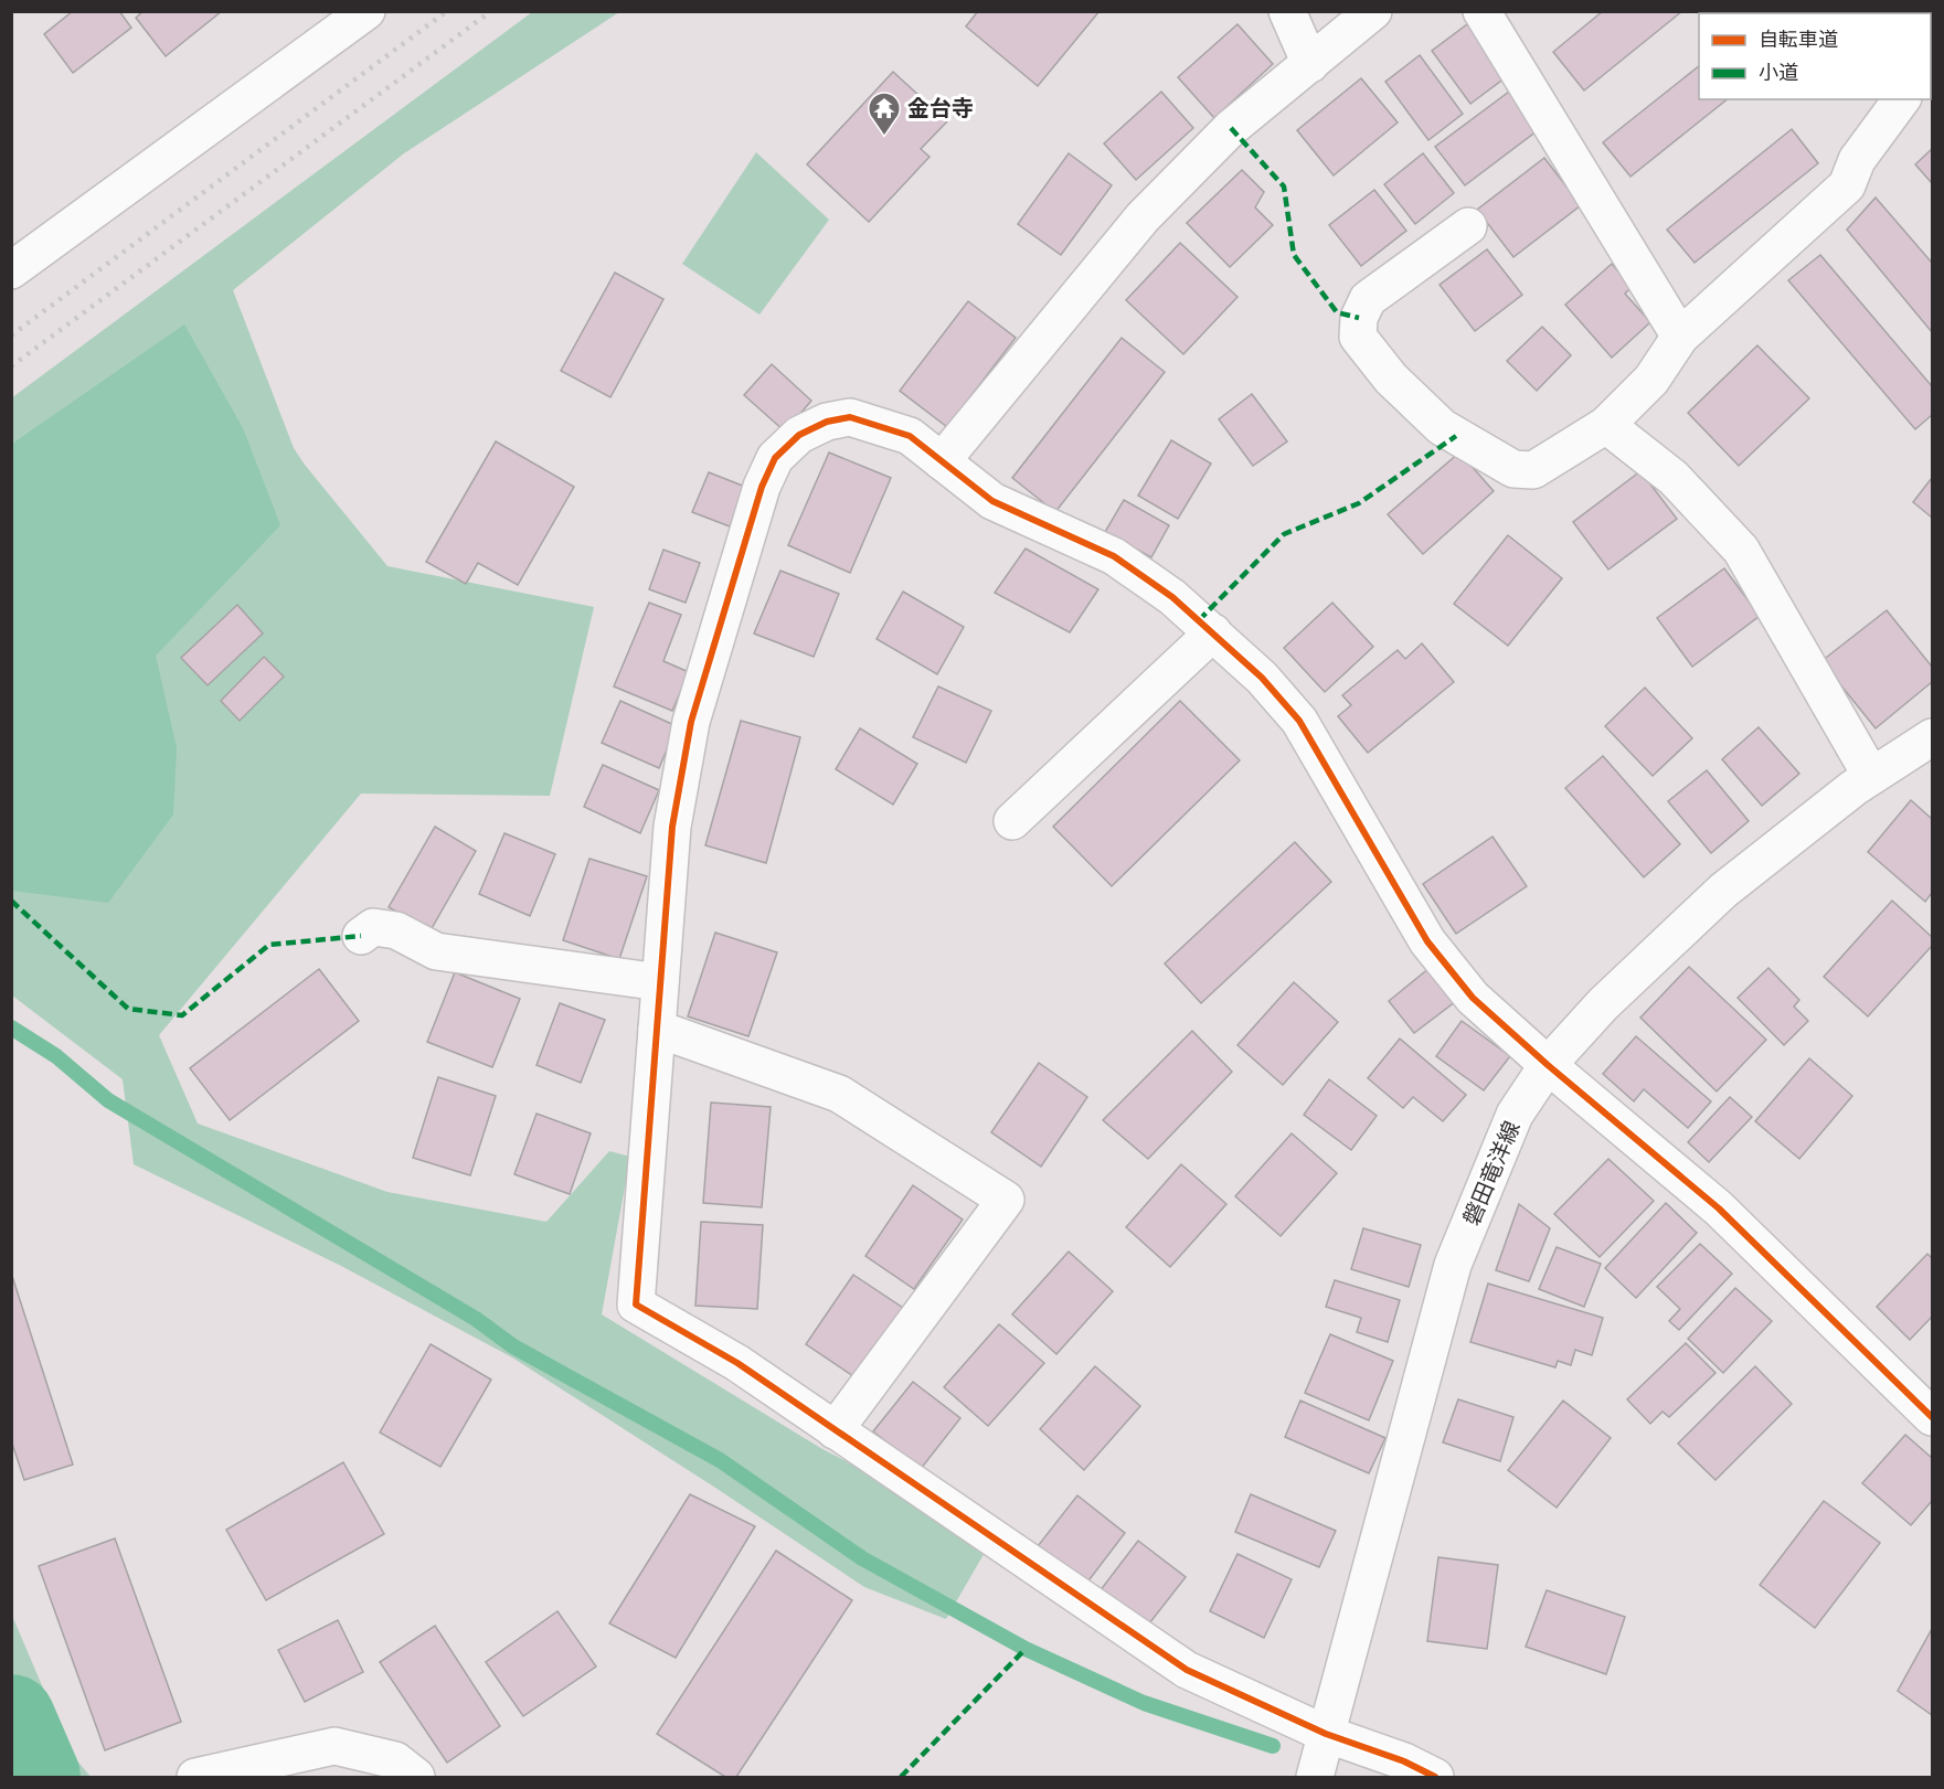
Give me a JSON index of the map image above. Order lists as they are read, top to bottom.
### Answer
{
  "streets": {
    "street": ["磐田竜洋線"]
  },
  "places": {
    "temple": ["金台寺"]
  },
  "legend": ["自転車道", "小道"]
}
